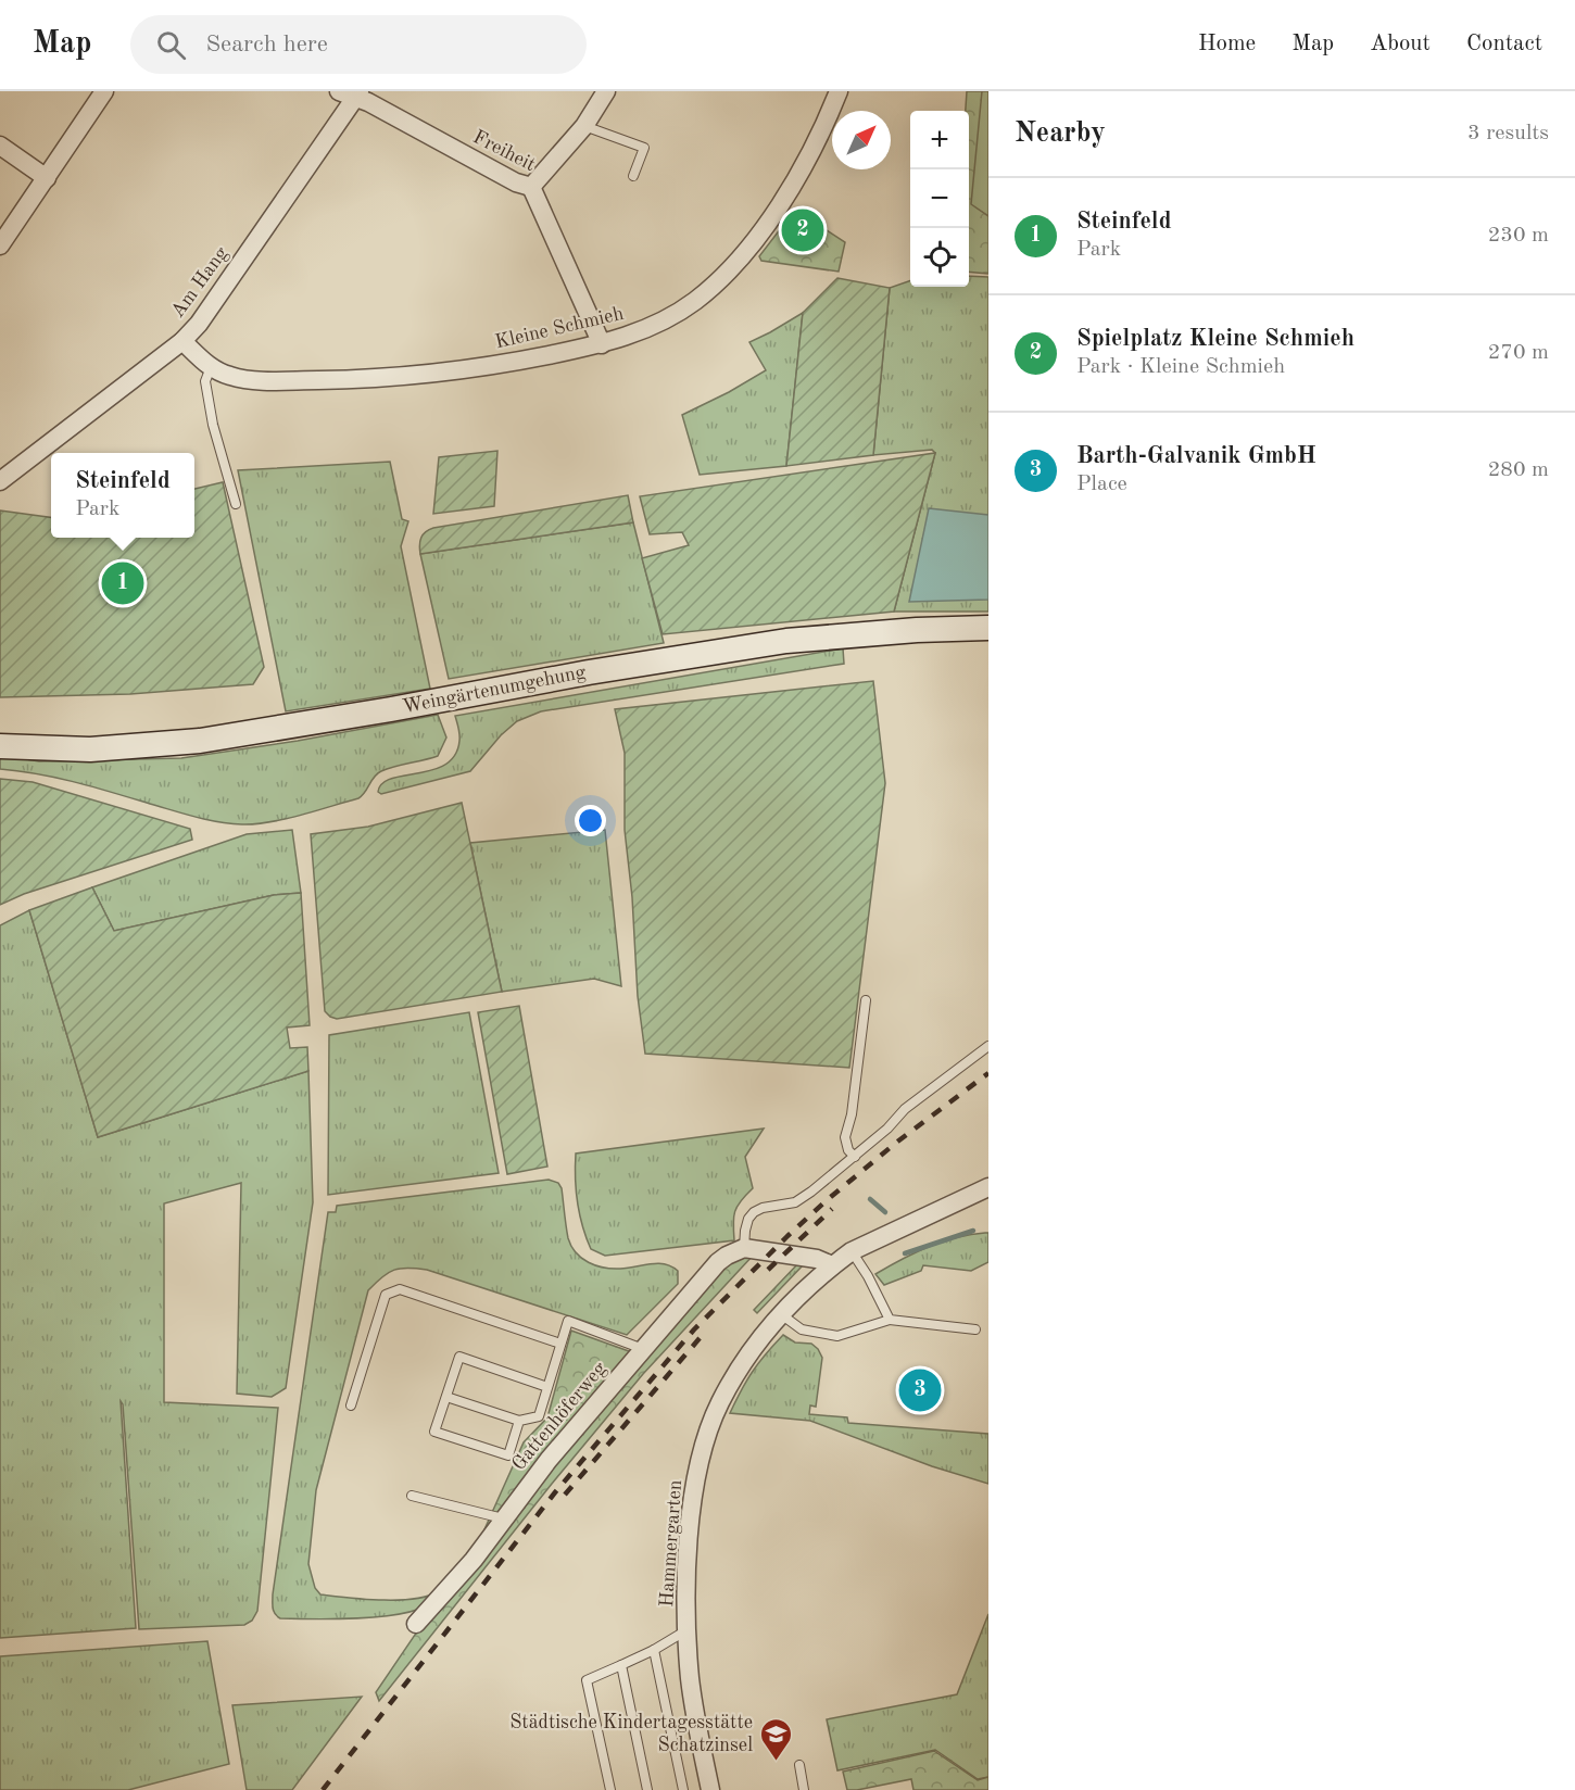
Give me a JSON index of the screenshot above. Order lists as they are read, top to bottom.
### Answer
{
  "streets": {
    "main road": ["Weingärtenumgehung"],
    "street": [
      "Freiheit",
      "Am Hang",
      "Kleine Schmieh",
      "Gattenhöferweg",
      "Hammergarten"
    ]
  },
  "crossings": [
    ["Freiheit", "Am Hang"],
    ["Freiheit", "Kleine Schmieh"],
    ["Am Hang", "Kleine Schmieh"]
  ],
  "places": {
    "school or university": ["Städtische Kindertagesstätte Schatzinsel"]
  },
  "north": "top right",
  "page": {
    "header": "Map",
    "search": "Search here",
    "nav": [
      "Home",
      "Map",
      "About",
      "Contact"
    ],
    "heading": ["Nearby", "3 results"],
    "map_buttons": ["+", "−"],
    "list": [
      {
        "mark": "1",
        "name": "Steinfeld",
        "note": "Park",
        "value": "230 m"
      },
      {
        "mark": "2",
        "name": "Spielplatz Kleine Schmieh",
        "note": "Park · Kleine Schmieh",
        "value": "270 m"
      },
      {
        "mark": "3",
        "name": "Barth-Galvanik GmbH",
        "note": "Place",
        "value": "280 m"
      }
    ],
    "pins": ["2", "1", "3"],
    "popup": ["Steinfeld", "Park"]
  }
}
